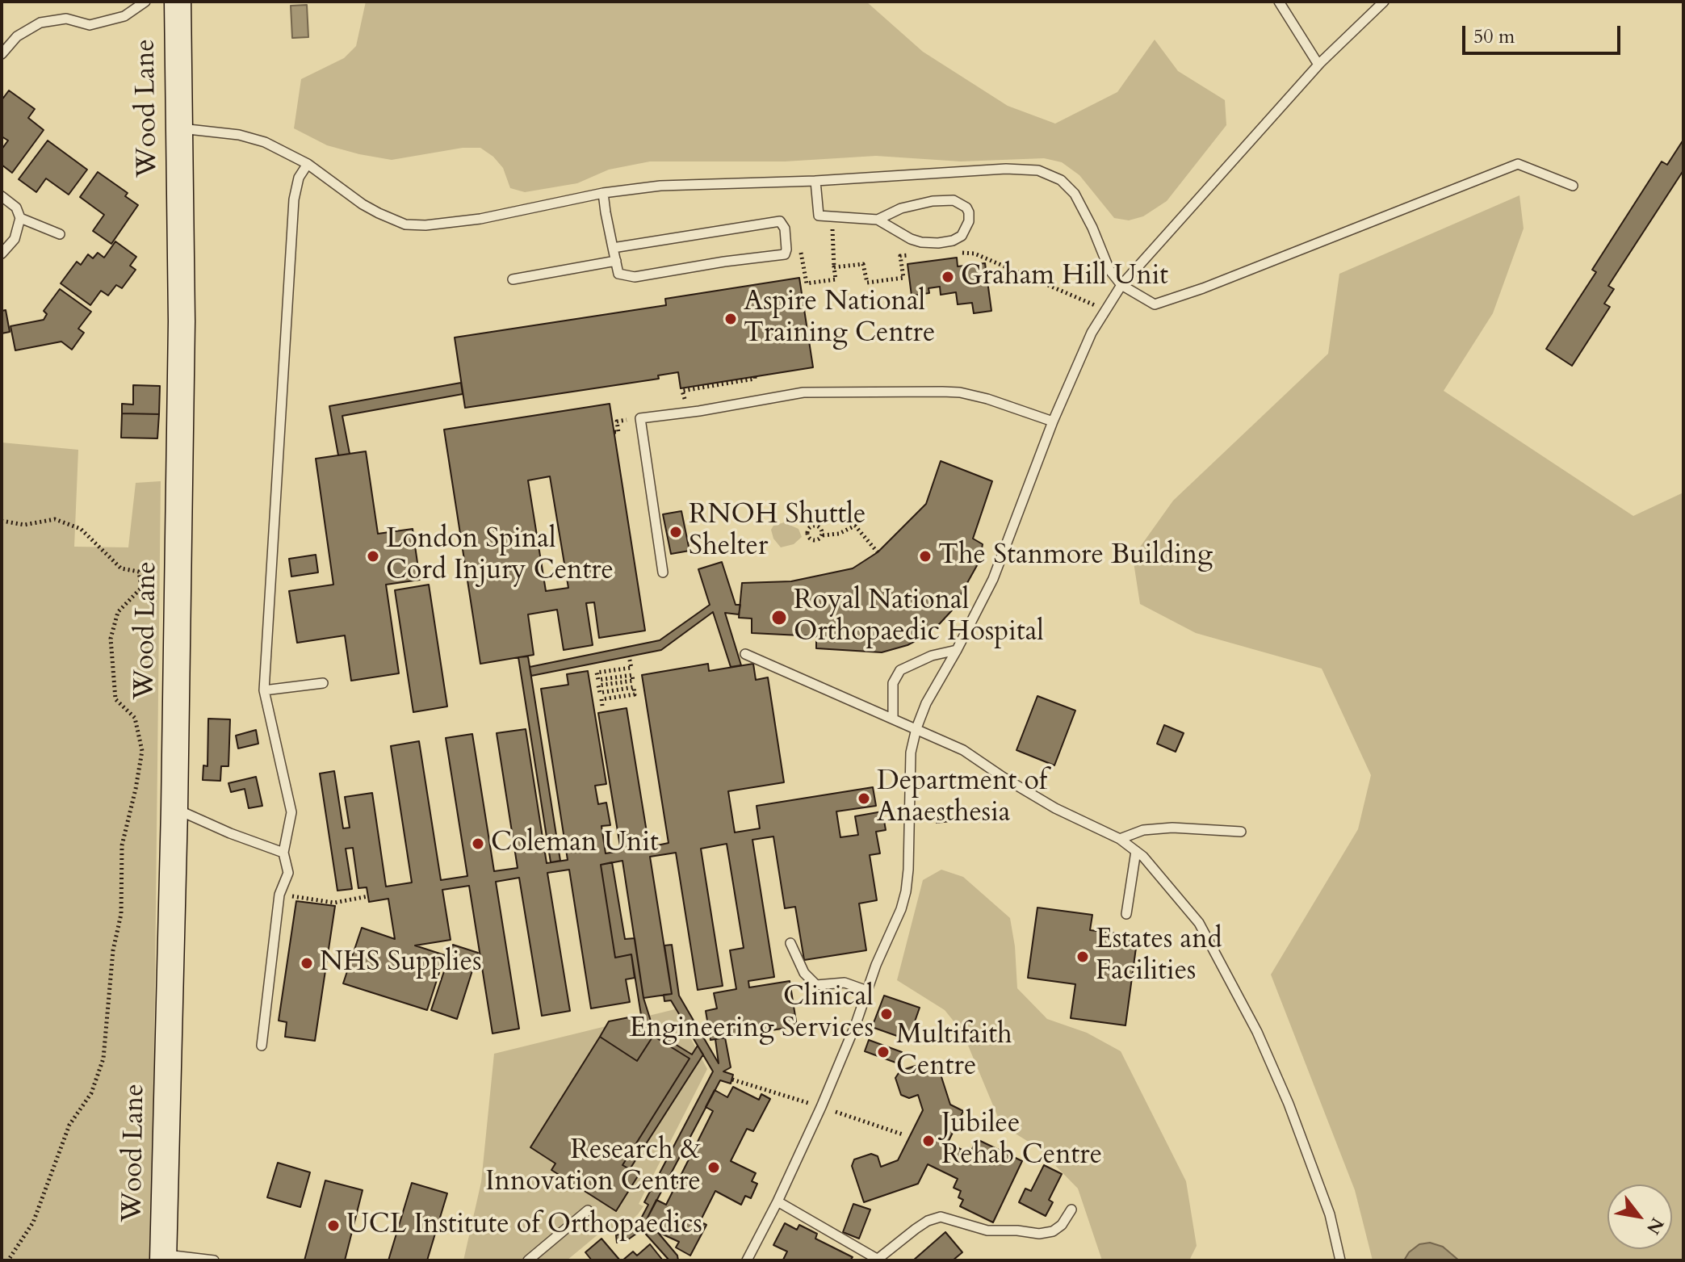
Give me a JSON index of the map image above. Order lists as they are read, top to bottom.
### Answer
{
  "streets": {
    "street": ["Wood Lane"]
  },
  "places": [
    "Graham Hill Unit",
    "Aspire National Training Centre",
    "RNOH Shuttle Shelter",
    "London Spinal Cord Injury Centre",
    "The Stanmore Building",
    "Royal National Orthopaedic Hospital",
    "Department of Anaesthesia",
    "Coleman Unit",
    "Estates and Facilities",
    "NHS Supplies",
    "Clinical Engineering Services",
    "Multifaith Centre",
    "Jubilee Rehab Centre",
    "Research & Innovation Centre",
    "UCL Institute of Orthopaedics"
  ],
  "scale_bar": "50 m",
  "north": "bottom right"
}
